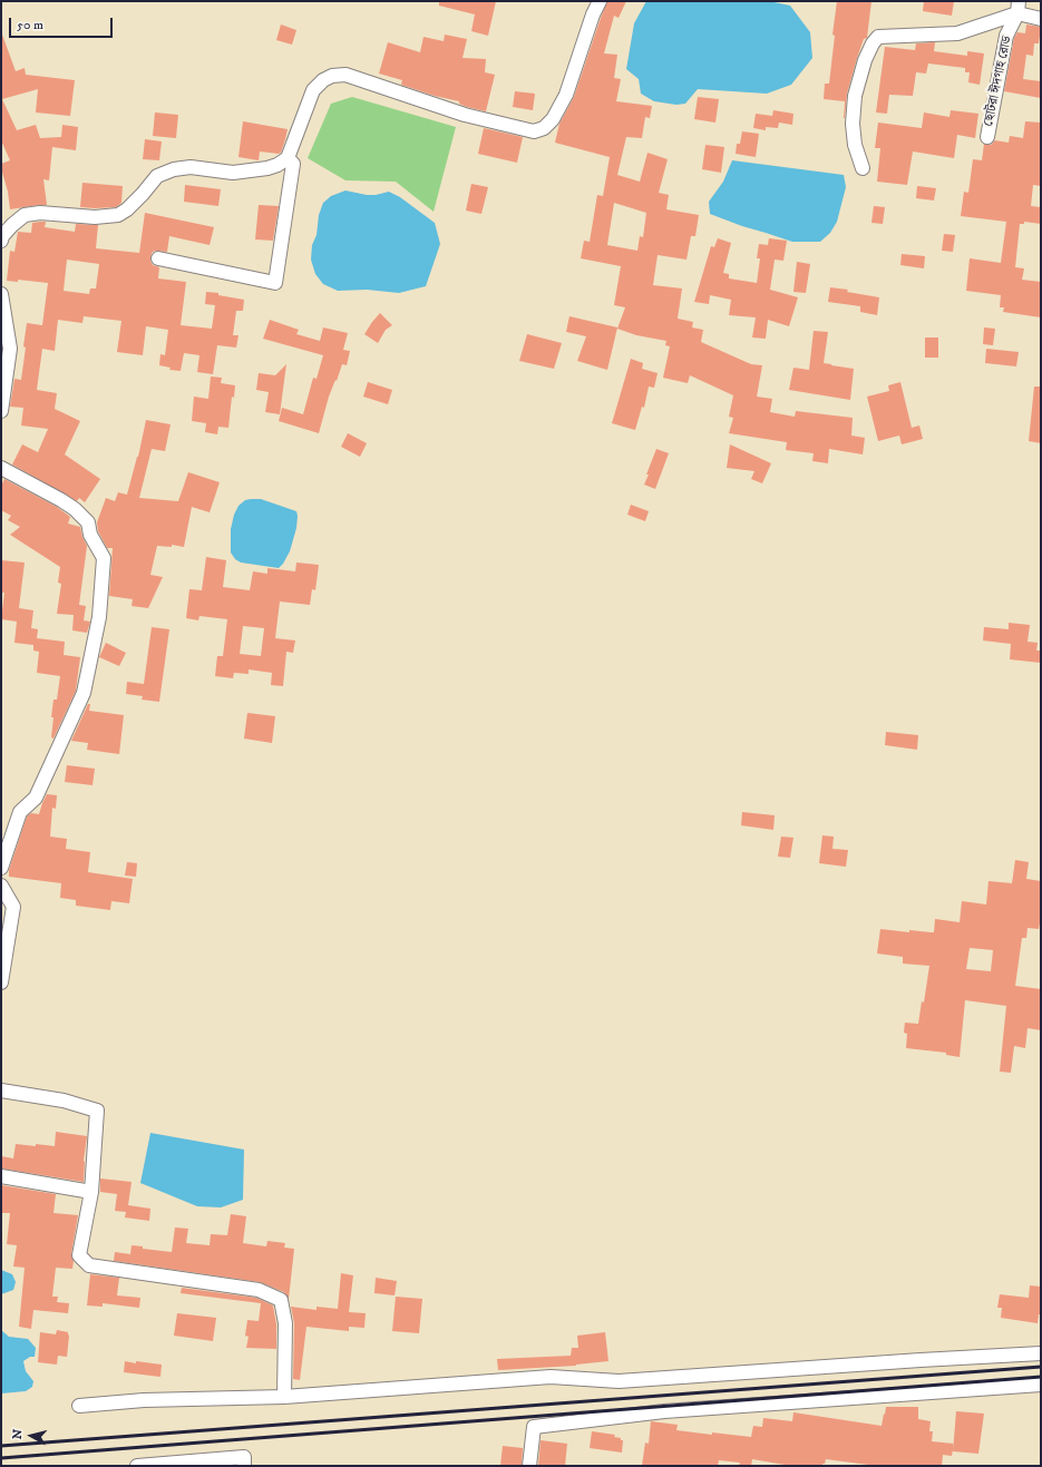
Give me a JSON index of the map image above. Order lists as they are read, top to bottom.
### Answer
{
  "streets": {
    "street": ["ছোটরা ঈদগাহ রোড"]
  },
  "scale_bar": "50 m",
  "north": "left"
}
